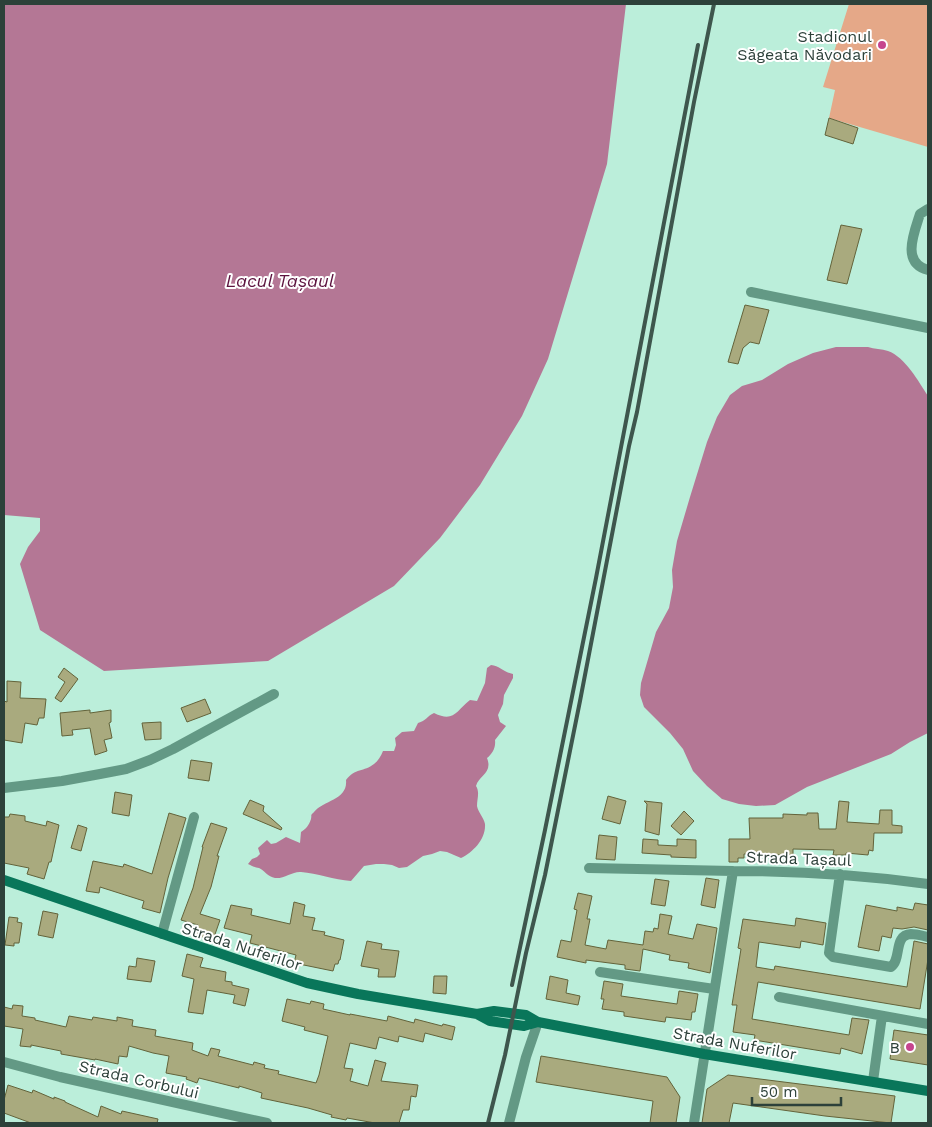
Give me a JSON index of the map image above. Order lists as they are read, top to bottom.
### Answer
{
  "streets": {
    "street": ["Strada Tașaul", "Strada Nuferilor", "Strada Corbului"]
  },
  "crossings": [
    ["Strada Tașaul", "Strada Nuferilor"]
  ],
  "water": ["Lacul Tașaul"],
  "places": ["Stadionul Săgeata Năvodari", "B"],
  "scale_bar": "50 m"
}
